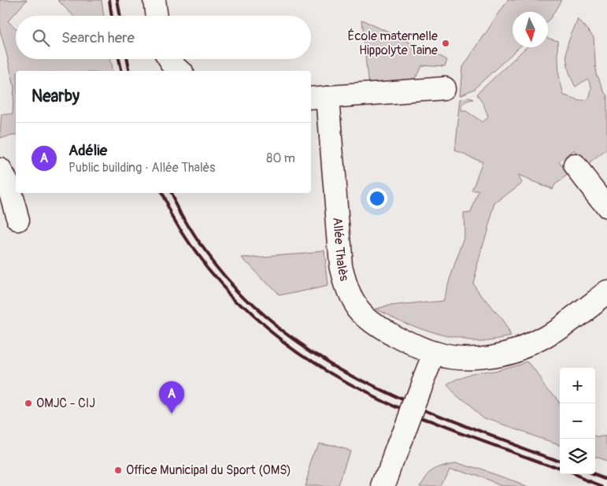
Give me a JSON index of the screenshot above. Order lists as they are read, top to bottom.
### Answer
{
  "streets": {
    "street": ["Allée Thalès"]
  },
  "places": ["École maternelle Hippolyte Taine", "OMJC - CIJ", "Office Municipal du Sport (OMS)"],
  "north": "bottom",
  "page": {
    "search": "Search here",
    "heading": "Nearby",
    "list": [
      {
        "mark": "A",
        "name": "Adélie",
        "note": "Public building · Allée Thalès",
        "value": "80 m"
      }
    ],
    "map_buttons": ["+", "−"],
    "pins": "A"
  }
}
